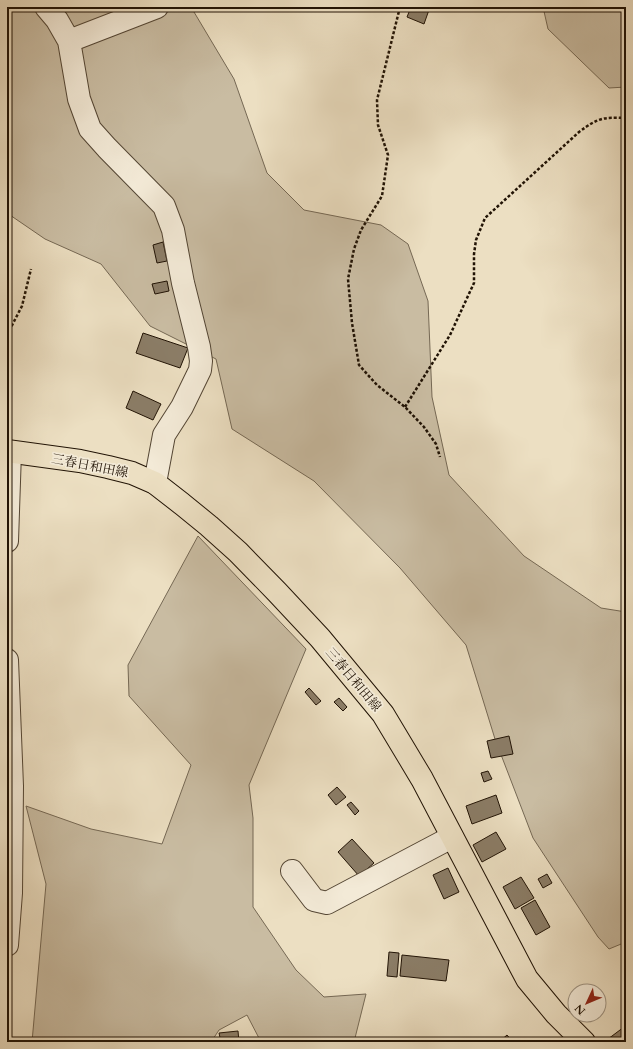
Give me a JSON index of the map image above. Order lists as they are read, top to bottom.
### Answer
{
  "streets": {
    "main road": ["三春日和田線"]
  },
  "north": "bottom left"
}
